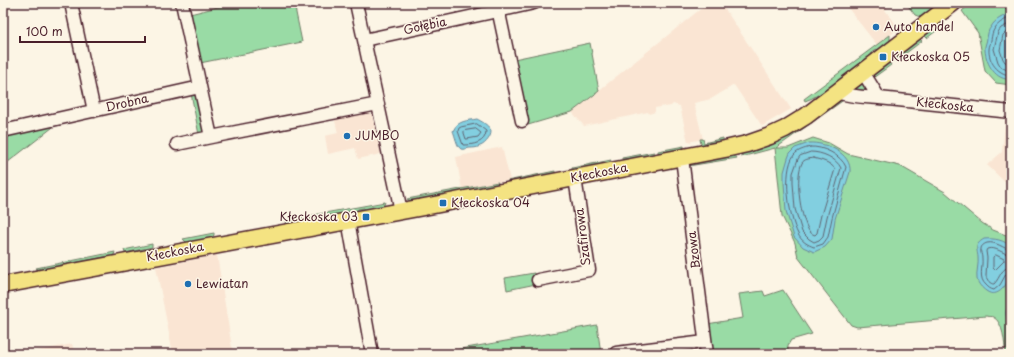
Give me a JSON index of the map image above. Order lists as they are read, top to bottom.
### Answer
{
  "streets": {
    "main road": ["Kłeckoska"],
    "street": [
      "Gołębia",
      "Drobna",
      "Szafirowa",
      "Bzowa"
    ]
  },
  "crossings": [
    ["Kłeckoska", "Szafirowa"],
    ["Kłeckoska", "Bzowa"]
  ],
  "places": {
    "other": ["Auto handel", "JUMBO", "Lewiatan"],
    "transit": ["Kłeckoska 05", "Kłeckoska 04", "Kłeckoska 03"]
  },
  "scale_bar": "100 m"
}
